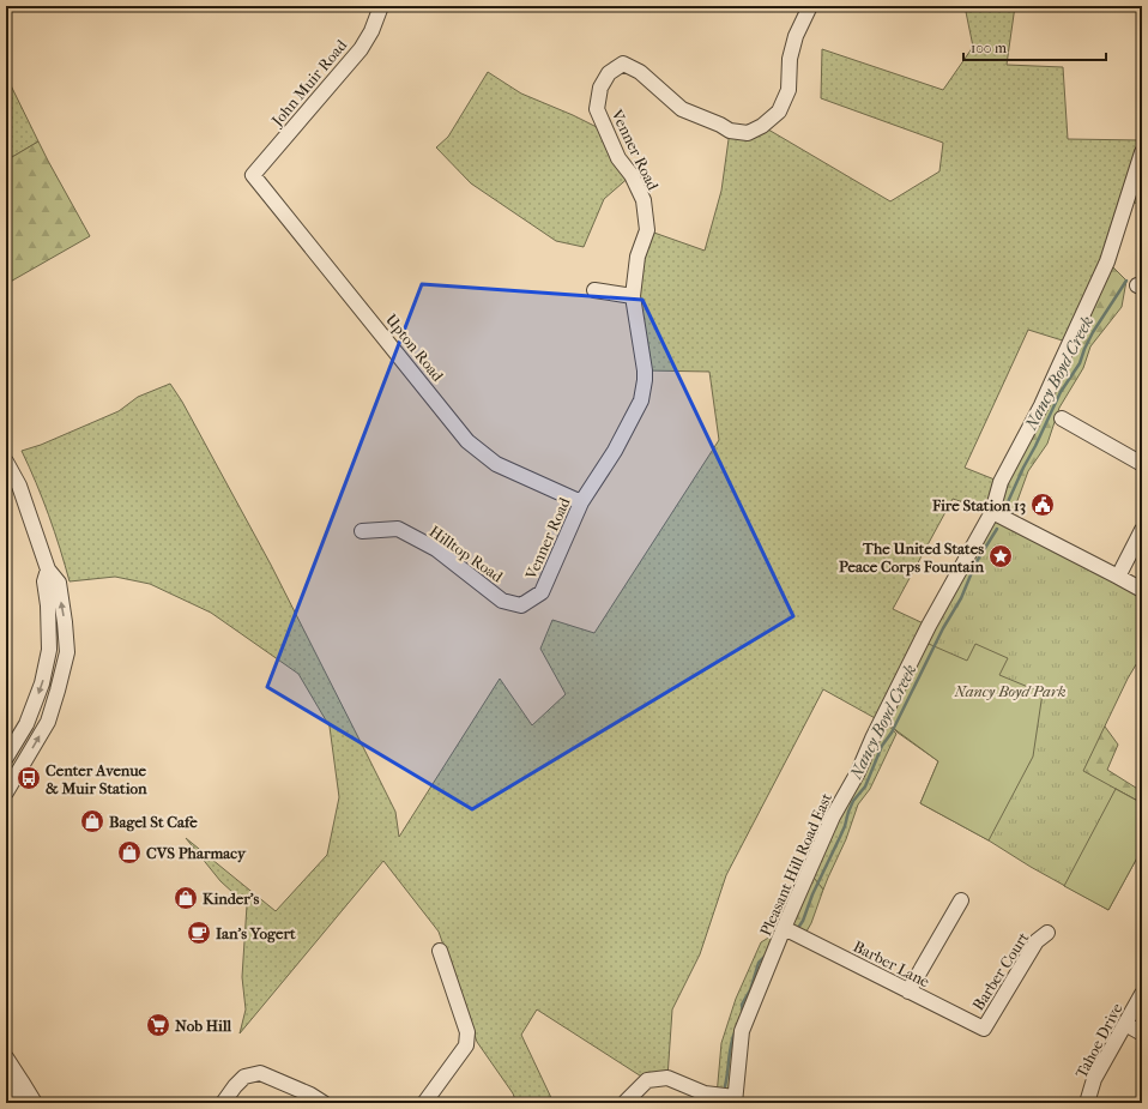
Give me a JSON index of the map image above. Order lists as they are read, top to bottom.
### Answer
{
  "streets": {
    "street": [
      "John Muir Road",
      "Venner Road",
      "Upton Road",
      "Hilltop Road",
      "Pleasant Hill Road East",
      "Barber Lane",
      "Barber Court",
      "Tahoe Drive"
    ]
  },
  "crossings": [
    ["John Muir Road", "Upton Road"],
    ["Venner Road", "Upton Road"],
    ["Venner Road", "Hilltop Road"],
    ["Pleasant Hill Road East", "Barber Lane"],
    ["Barber Lane", "Barber Court"]
  ],
  "water": ["Nancy Boyd Creek"],
  "parks": ["Nancy Boyd Park"],
  "places": {
    "public building": ["Fire Station 13"],
    "place": ["The United States Peace Corps Fountain"],
    "bus stop": ["Center Avenue & Muir Station"],
    "shop": ["Bagel St Cafe", "CVS Pharmacy", "Kinder's"],
    "cafe": ["Ian's Yogert"],
    "supermarket": ["Nob Hill"]
  },
  "scale_bar": "100 m"
}
